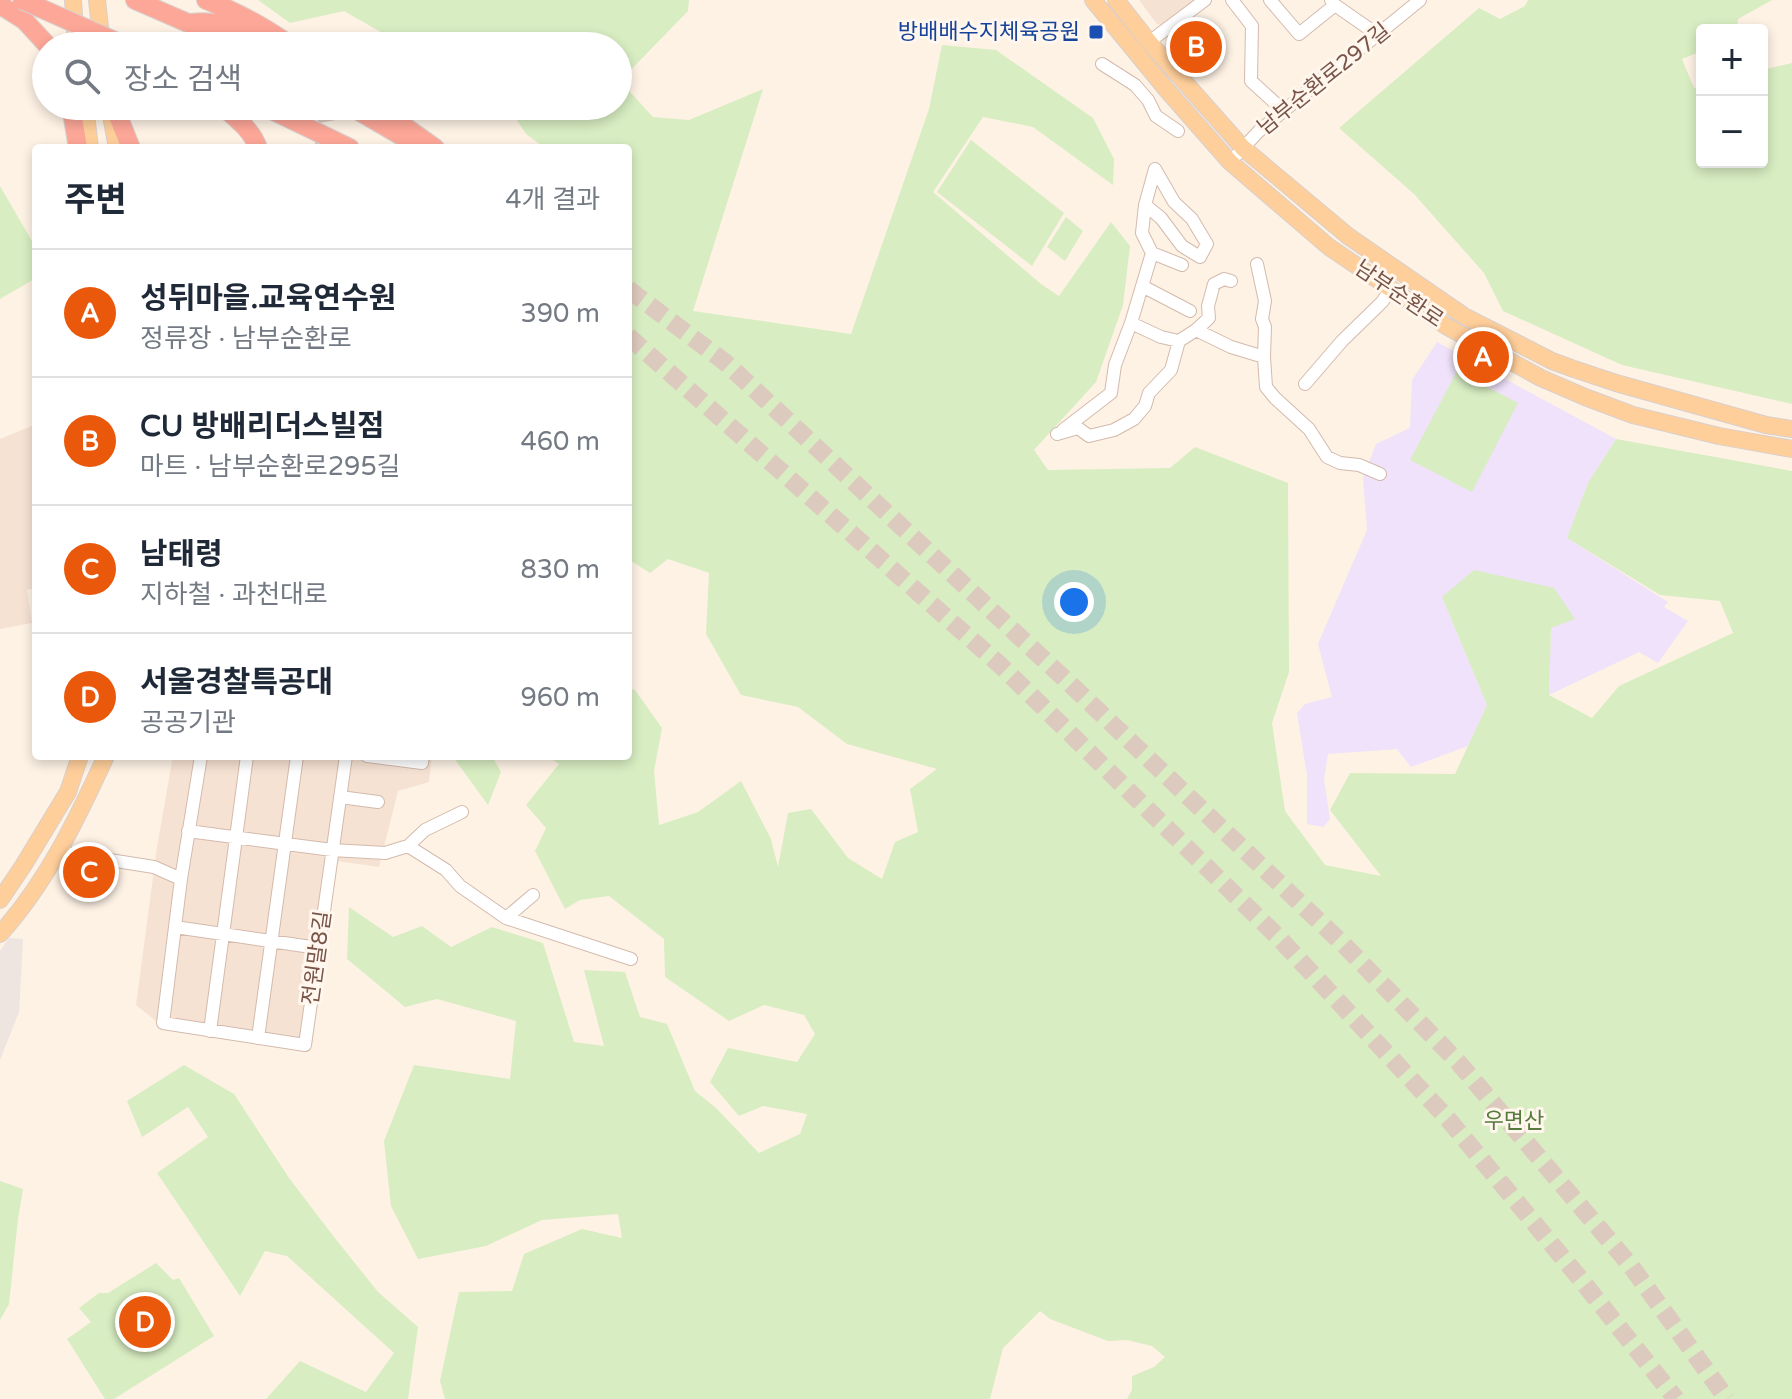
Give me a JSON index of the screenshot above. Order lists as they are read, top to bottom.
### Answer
{
  "streets": {
    "main road": ["남부순환로"],
    "street": ["남부순환로297길", "전원말8길"]
  },
  "crossings": [
    ["남부순환로297길", "남부순환로"]
  ],
  "parks": ["우면산"],
  "places": {
    "transit": ["방배배수지체육공원"]
  },
  "page": {
    "pins": [
      "B",
      "A",
      "C",
      "D"
    ],
    "map_buttons": ["+", "−"],
    "search": "장소 검색",
    "heading": ["주변", "4개 결과"],
    "list": [
      {
        "mark": "A",
        "name": "성뒤마을.교육연수원",
        "note": "정류장 · 남부순환로",
        "value": "390 m"
      },
      {
        "mark": "B",
        "name": "CU 방배리더스빌점",
        "note": "마트 · 남부순환로295길",
        "value": "460 m"
      },
      {
        "mark": "C",
        "name": "남태령",
        "note": "지하철 · 과천대로",
        "value": "830 m"
      },
      {
        "mark": "D",
        "name": "서울경찰특공대",
        "note": "공공기관",
        "value": "960 m"
      }
    ]
  }
}
